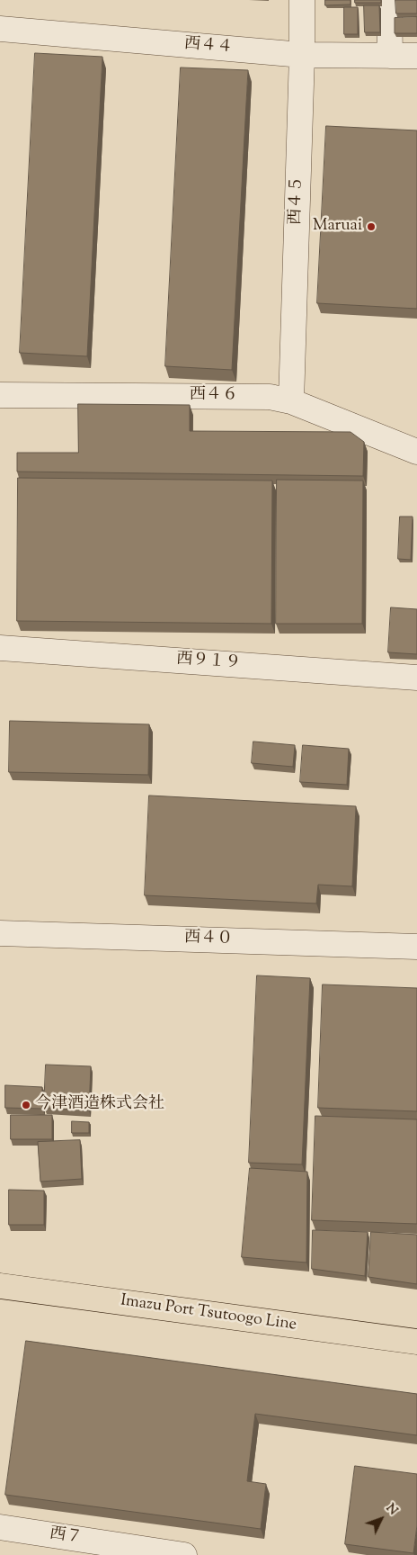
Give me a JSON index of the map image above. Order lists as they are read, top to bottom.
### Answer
{
  "streets": {
    "main road": ["Imazu Port Tsutoogo Line"],
    "street": [
      "西４４",
      "西４５",
      "西４６",
      "西９１９",
      "西４０",
      "西７"
    ]
  },
  "crossings": [
    ["西４４", "西４５"],
    ["西４５", "西４６"]
  ],
  "places": ["Maruai", "今津酒造株式会社"],
  "north": "top right"
}
